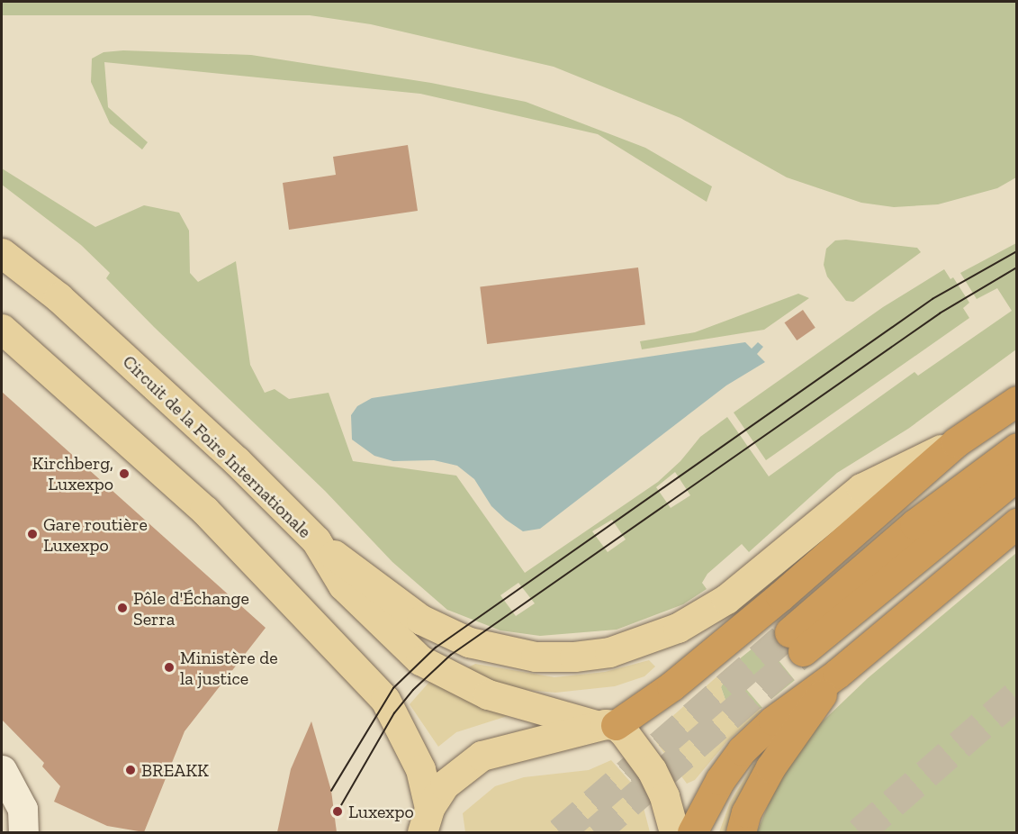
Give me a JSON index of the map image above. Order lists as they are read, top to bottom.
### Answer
{
  "streets": {
    "main road": ["Circuit de la Foire Internationale"]
  },
  "places": [
    "Kirchberg, Luxexpo",
    "Gare routière Luxexpo",
    "Pôle d'Échange Serra",
    "Ministère de la justice",
    "BREAKK",
    "Luxexpo"
  ]
}
